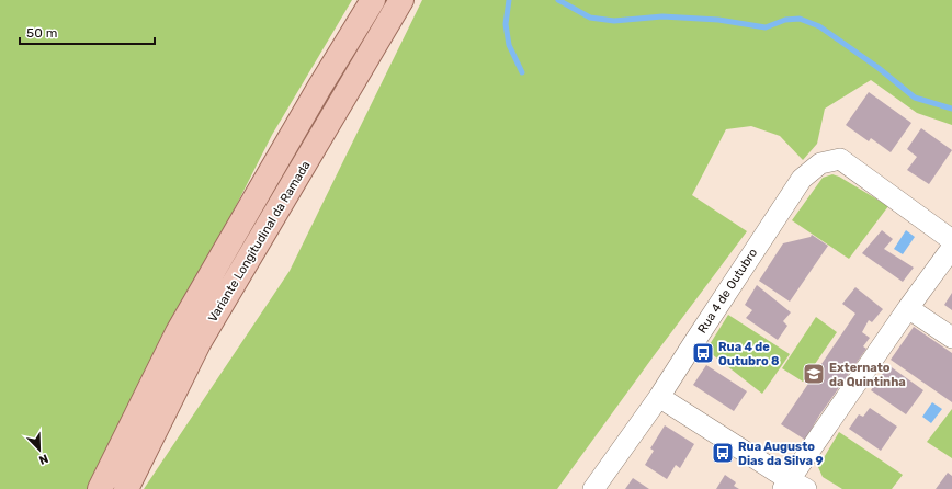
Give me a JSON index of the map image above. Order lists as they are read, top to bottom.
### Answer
{
  "streets": {
    "main road": ["Variante Longitudinal da Ramada"],
    "street": ["Rua 4 de Outubro"]
  },
  "places": {
    "bus stop": ["Rua 4 de Outubro 8", "Rua Augusto Dias da Silva 9"],
    "school or university": ["Externato da Quintinha"]
  },
  "scale_bar": "50 m",
  "north": "bottom right"
}
